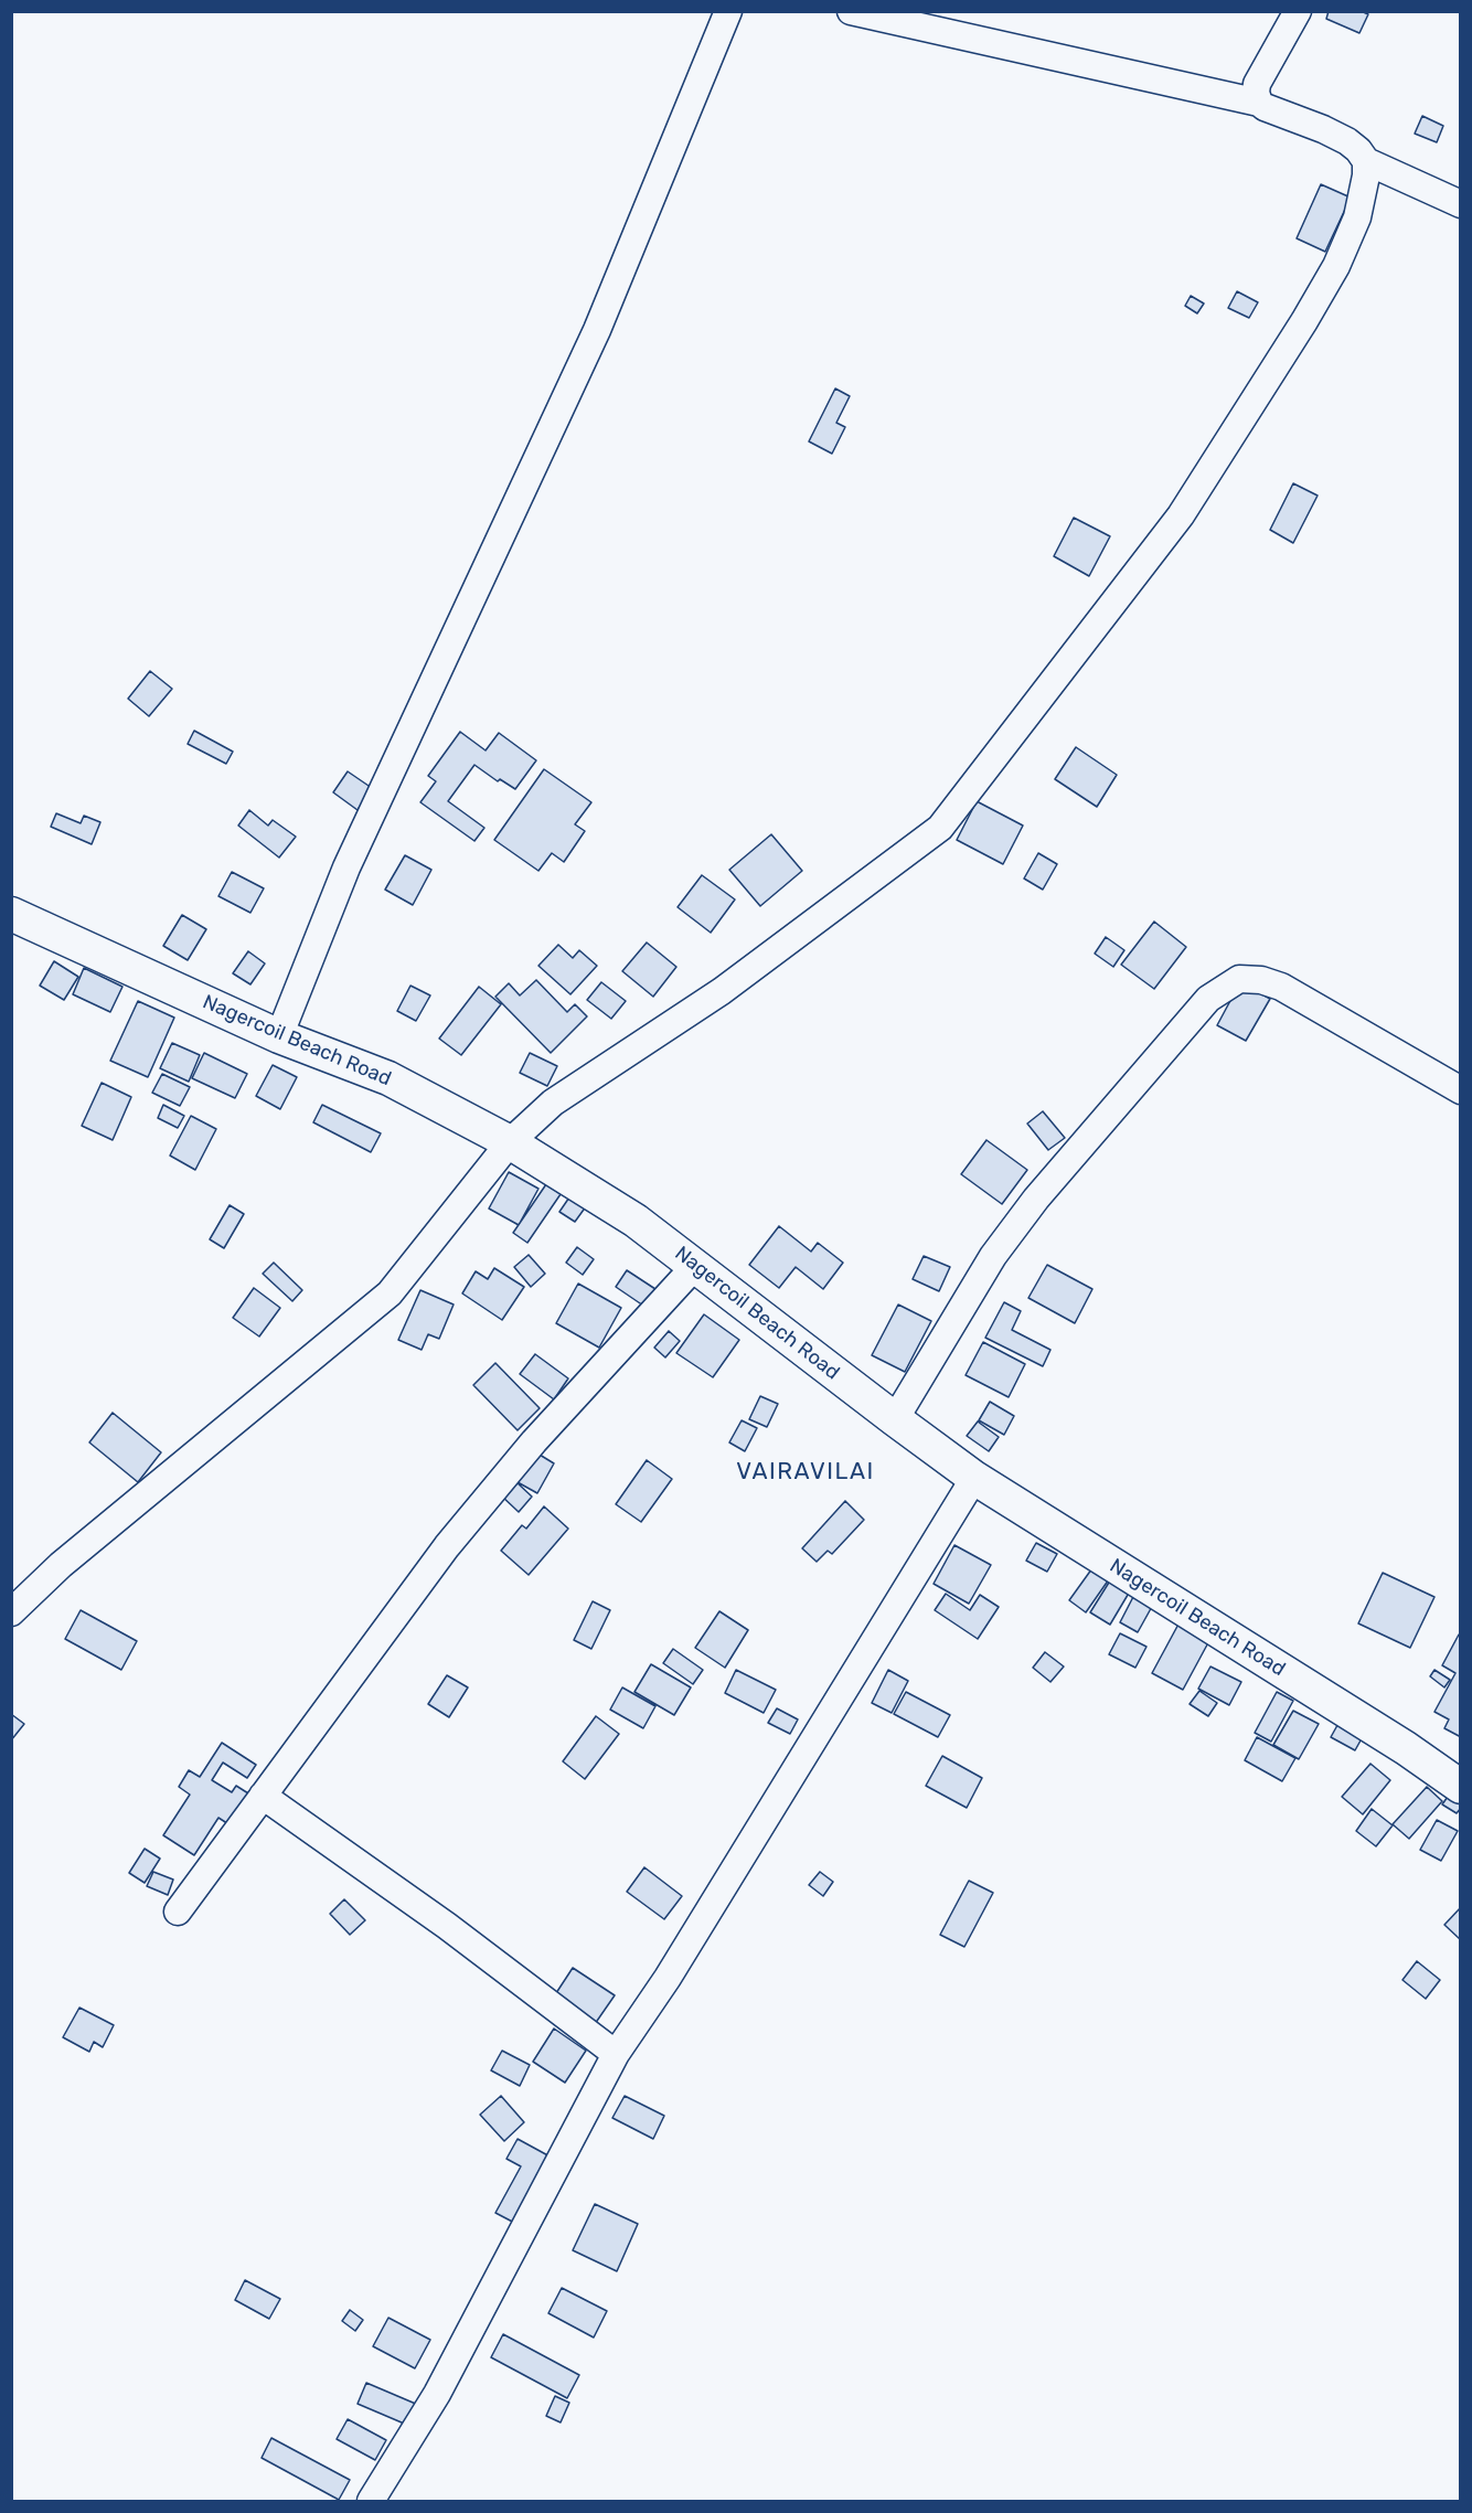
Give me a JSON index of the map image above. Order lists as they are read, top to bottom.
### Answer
{
  "streets": {
    "main road": ["Nagercoil Beach Road"]
  },
  "districts": ["VAIRAVILAI"]
}
